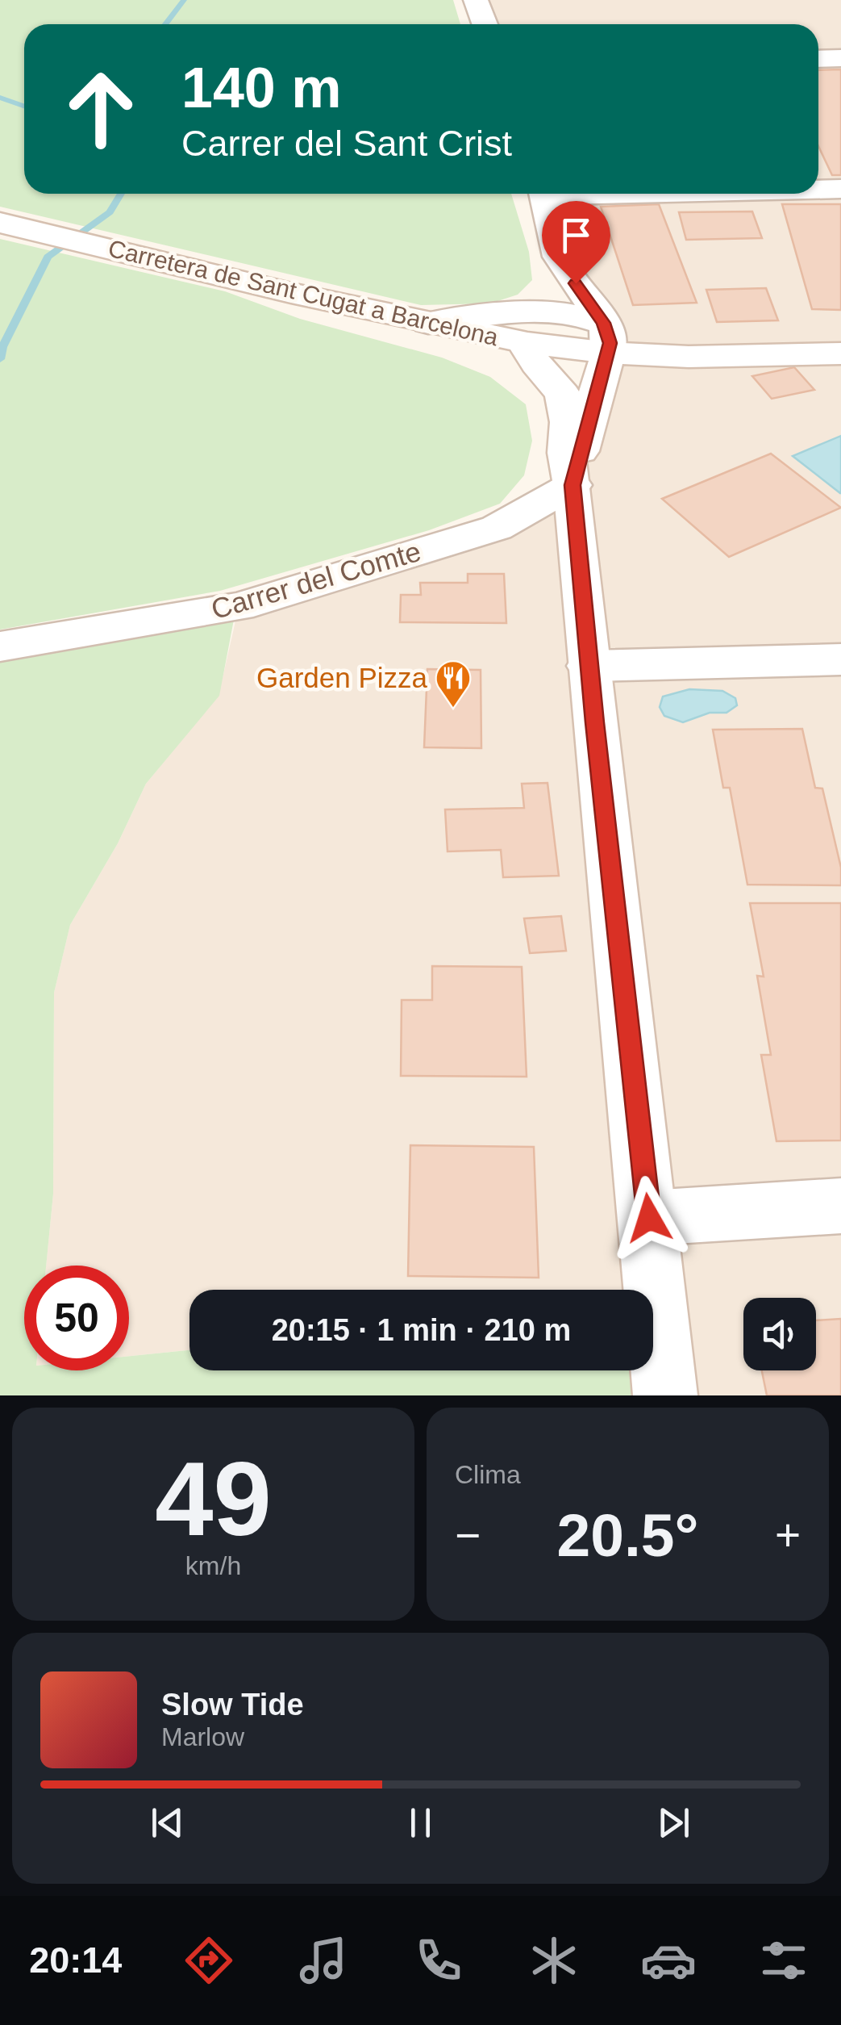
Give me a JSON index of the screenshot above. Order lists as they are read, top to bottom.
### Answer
{
  "streets": {
    "main road": ["Carretera de Sant Cugat a Barcelona", "Carrer del Comte"]
  },
  "places": {
    "restaurant": ["Garden Pizza"]
  },
  "page": {
    "turn": ["140 m", "Carrer del Sant Crist"],
    "limit": "50",
    "trip": "20:15 · 1 min · 210 m",
    "tile": [
      ["49", "km/h"],
      "Clima"
    ],
    "heat": ["−", "20.5°", "+"],
    "song": ["Slow Tide", "Marlow"],
    "tabs": "20:14"
  }
}
